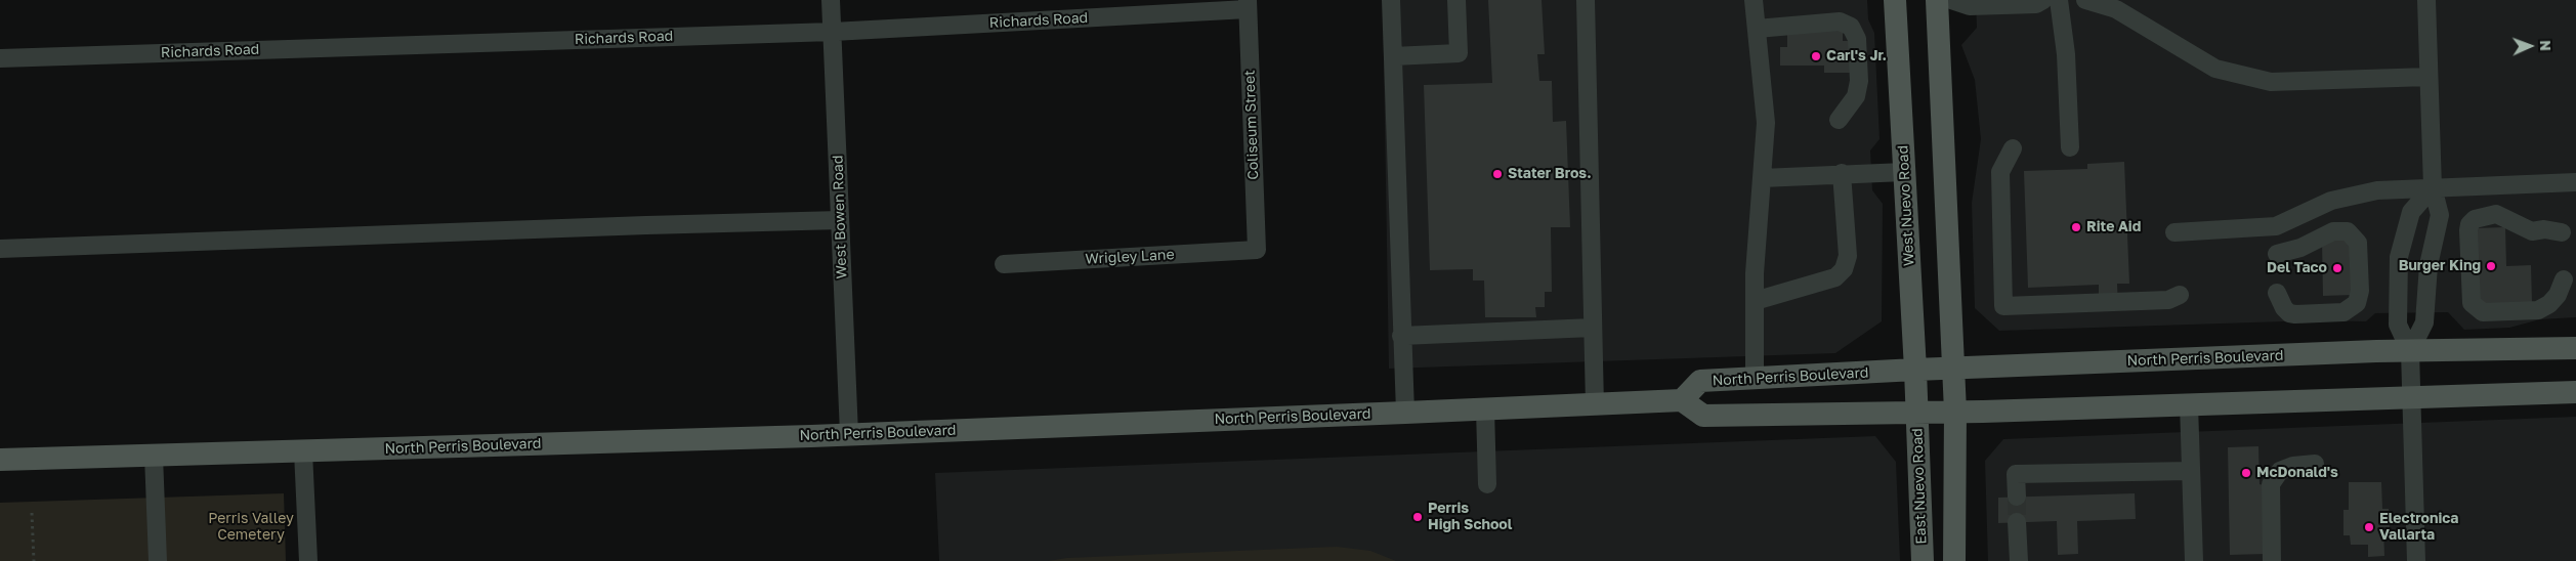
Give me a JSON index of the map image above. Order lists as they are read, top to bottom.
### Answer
{
  "streets": {
    "main road": ["West Nuevo Road", "North Perris Boulevard", "East Nuevo Road"],
    "street": [
      "Richards Road",
      "Coliseum Street",
      "West Bowen Road",
      "Wrigley Lane"
    ]
  },
  "crossings": [
    ["Richards Road", "Coliseum Street"],
    ["Richards Road", "West Bowen Road"],
    ["Coliseum Street", "Wrigley Lane"],
    ["West Nuevo Road", "North Perris Boulevard"],
    ["West Nuevo Road", "East Nuevo Road"],
    ["West Bowen Road", "North Perris Boulevard"]
  ],
  "parks": ["Perris Valley Cemetery"],
  "places": [
    "Carl's Jr.",
    "Stater Bros.",
    "Rite Aid",
    "Burger King",
    "Del Taco",
    "McDonald's",
    "Perris High School",
    "Electronica Vallarta"
  ],
  "north": "right"
}
